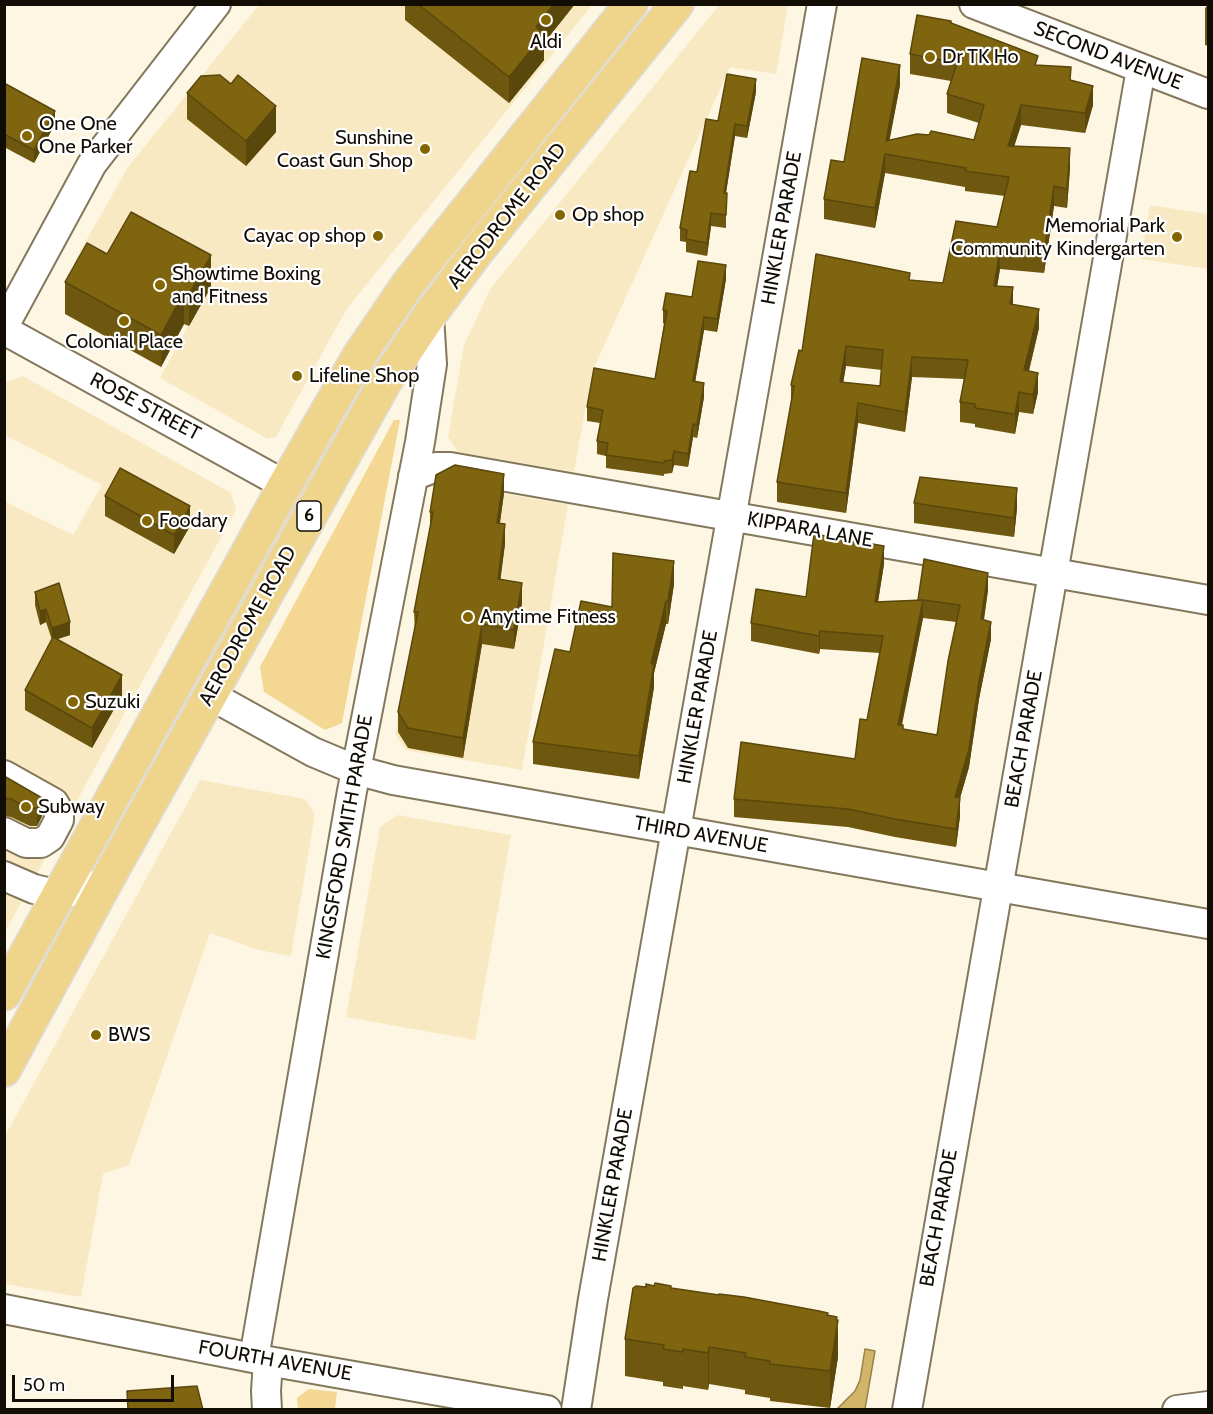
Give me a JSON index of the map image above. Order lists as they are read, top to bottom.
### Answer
{
  "streets": {
    "main road": ["AERODROME ROAD", "6"],
    "street": [
      "SECOND AVENUE",
      "HINKLER PARADE",
      "ROSE STREET",
      "KIPPARA LANE",
      "BEACH PARADE",
      "THIRD AVENUE",
      "KINGSFORD SMITH PARADE",
      "FOURTH AVENUE"
    ]
  },
  "crossings": [
    ["SECOND AVENUE", "BEACH PARADE"],
    ["AERODROME ROAD", "ROSE STREET"],
    ["AERODROME ROAD", "THIRD AVENUE"],
    ["AERODROME ROAD", "KINGSFORD SMITH PARADE"],
    ["HINKLER PARADE", "KIPPARA LANE"],
    ["HINKLER PARADE", "THIRD AVENUE"],
    ["KIPPARA LANE", "BEACH PARADE"],
    ["KIPPARA LANE", "KINGSFORD SMITH PARADE"],
    ["BEACH PARADE", "THIRD AVENUE"],
    ["THIRD AVENUE", "KINGSFORD SMITH PARADE"],
    ["KINGSFORD SMITH PARADE", "FOURTH AVENUE"]
  ],
  "places": [
    "Aldi",
    "Dr TK Ho",
    "One One One Parker",
    "Sunshine Coast Gun Shop",
    "Op shop",
    "Cayac op shop",
    "Memorial Park Community Kindergarten",
    "Showtime Boxing and Fitness",
    "Colonial Place",
    "Lifeline Shop",
    "Foodary",
    "Anytime Fitness",
    "Suzuki",
    "Subway",
    "BWS"
  ],
  "scale_bar": "50 m"
}
